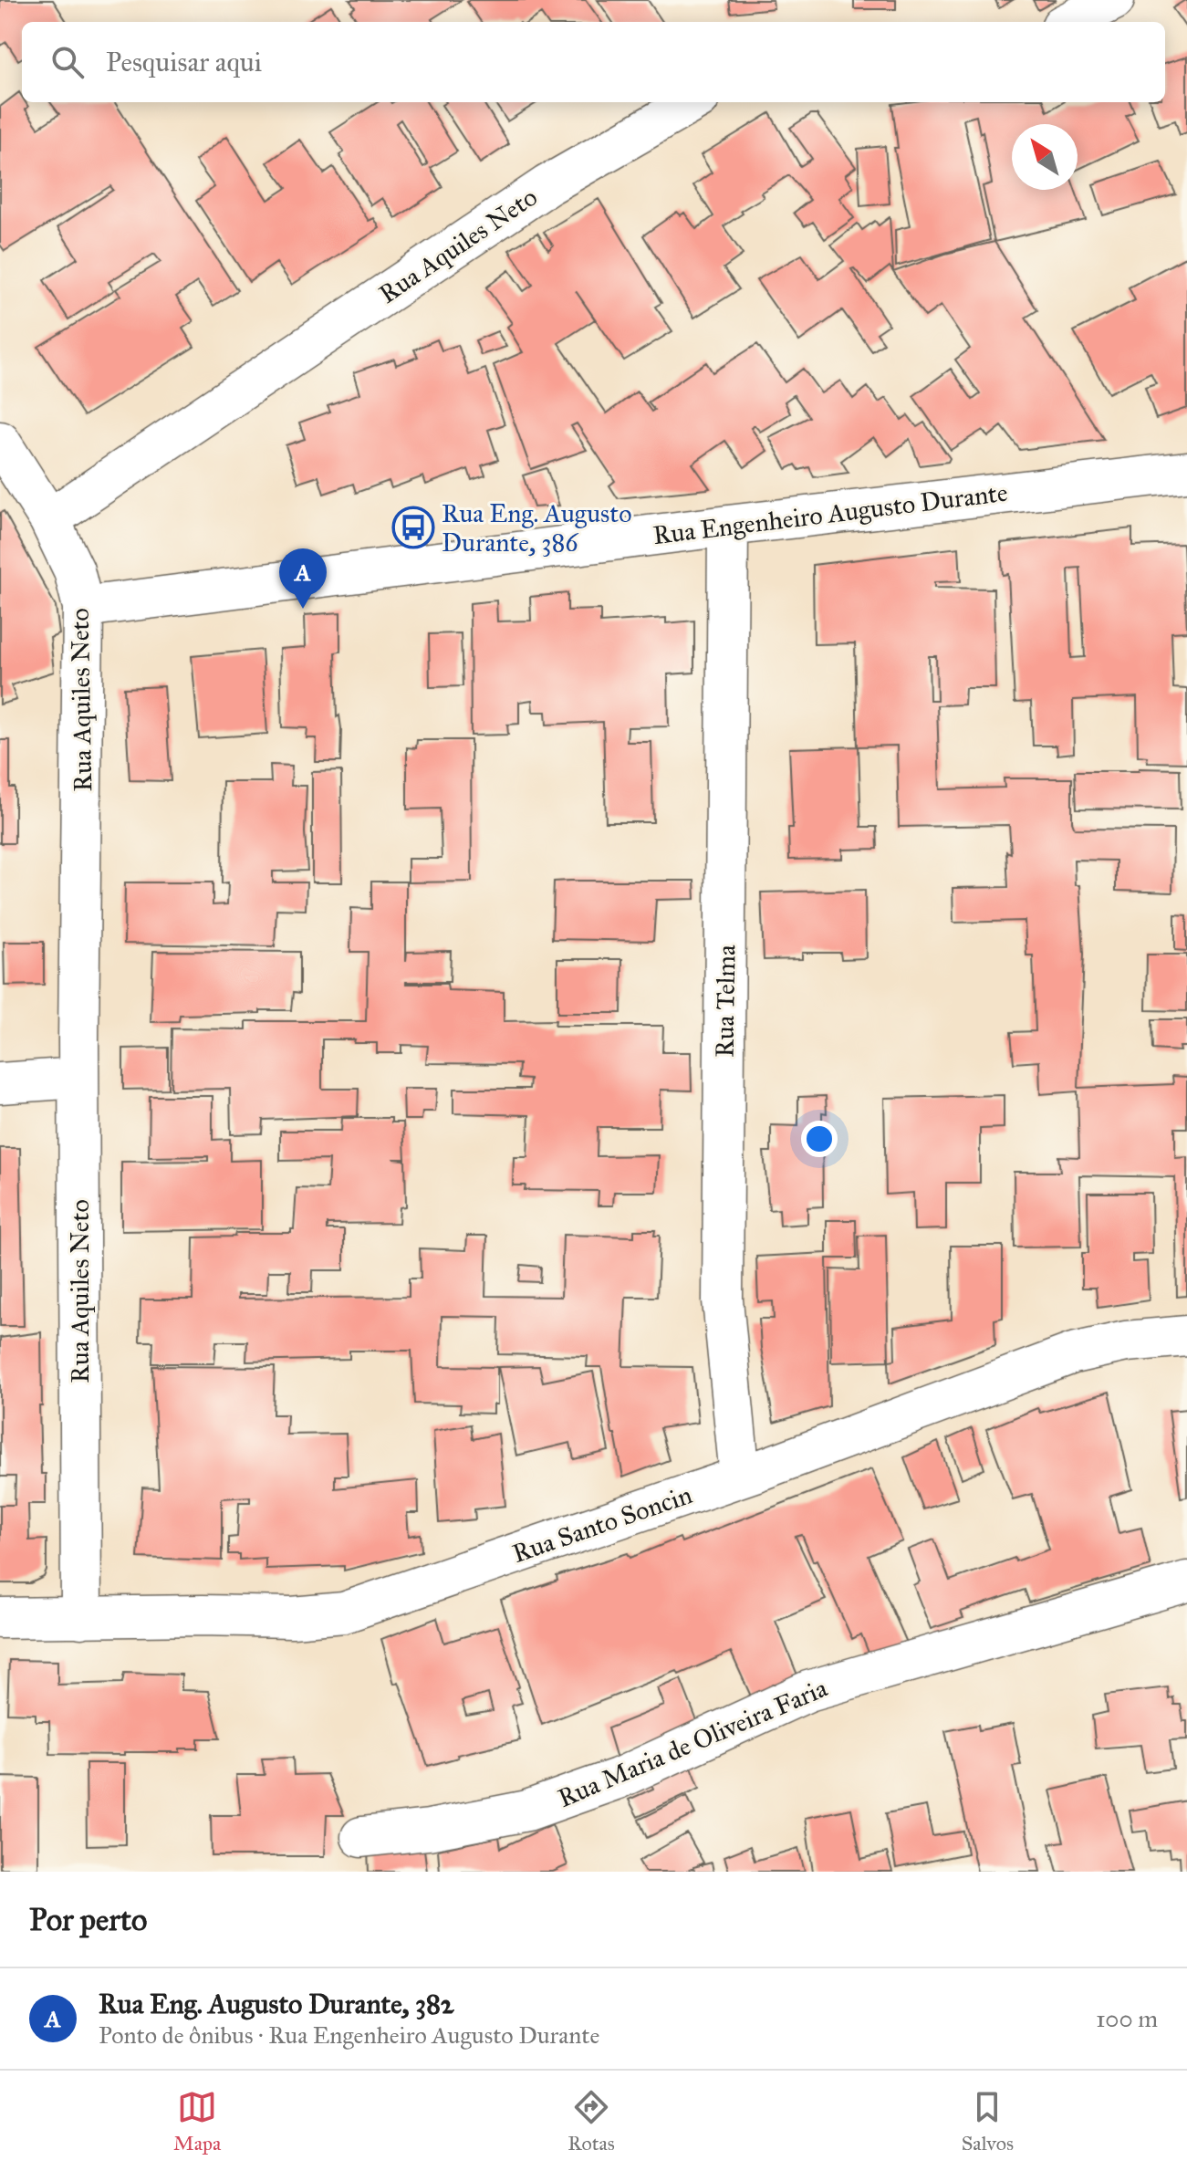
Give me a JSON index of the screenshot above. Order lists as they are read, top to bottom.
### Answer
{
  "streets": {
    "street": [
      "Rua Aquiles Neto",
      "Rua Engenheiro Augusto Durante",
      "Rua Telma",
      "Rua Santo Soncin",
      "Rua Maria de Oliveira Faria"
    ]
  },
  "crossings": [
    ["Rua Aquiles Neto", "Rua Engenheiro Augusto Durante"],
    ["Rua Aquiles Neto", "Rua Santo Soncin"],
    ["Rua Engenheiro Augusto Durante", "Rua Telma"],
    ["Rua Telma", "Rua Santo Soncin"]
  ],
  "places": {
    "bus stop": ["Rua Eng. Augusto Durante, 386"]
  },
  "north": "top left",
  "page": {
    "search": "Pesquisar aqui",
    "pins": "A",
    "heading": "Por perto",
    "list": [
      {
        "mark": "A",
        "name": "Rua Eng. Augusto Durante, 382",
        "note": "Ponto de ônibus · Rua Engenheiro Augusto Durante",
        "value": "100 m"
      }
    ],
    "nav": ["Mapa", "Rotas", "Salvos"]
  }
}
